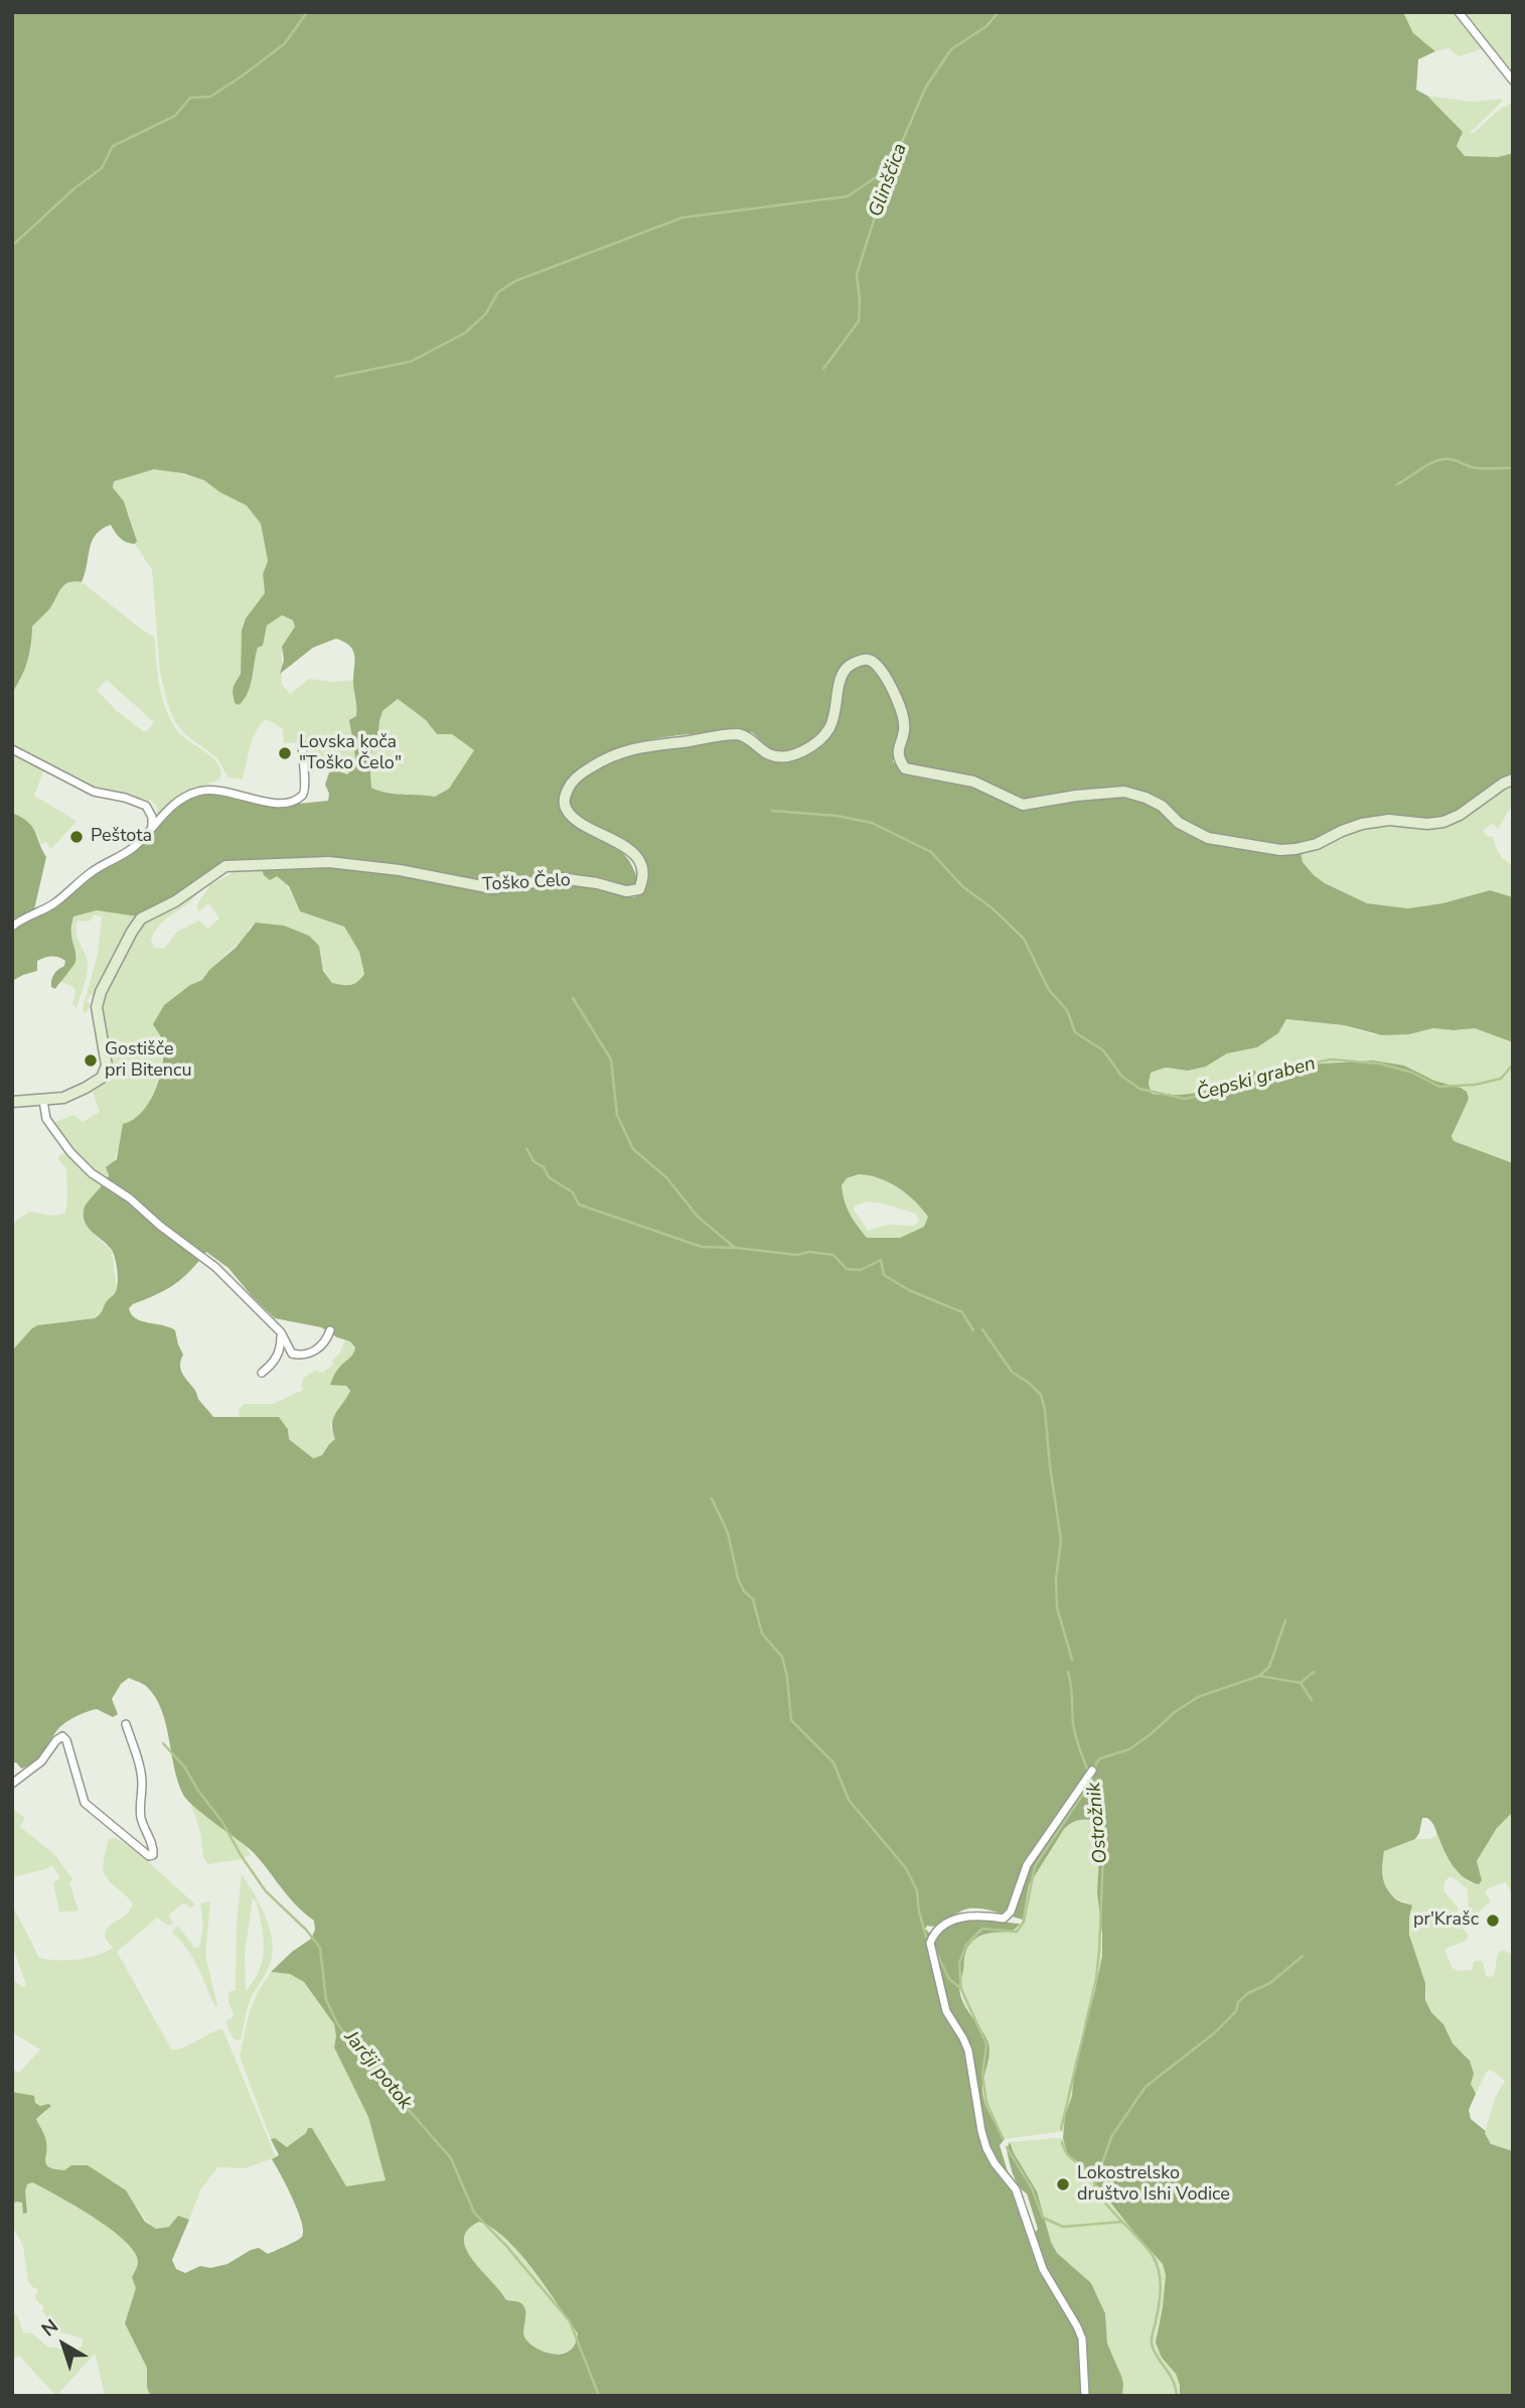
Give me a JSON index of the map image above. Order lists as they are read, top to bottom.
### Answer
{
  "streets": {
    "street": ["Toško Čelo"]
  },
  "water": [
    "Glinščica",
    "Čepski graben",
    "Ostrožnik",
    "Jarčji potok"
  ],
  "places": [
    "Lovska koča \"Toško Čelo\"",
    "Peštota",
    "Gostišče pri Bitencu",
    "pr'Krašc",
    "Lokostrelsko društvo Ishi Vodice"
  ],
  "north": "top left"
}
